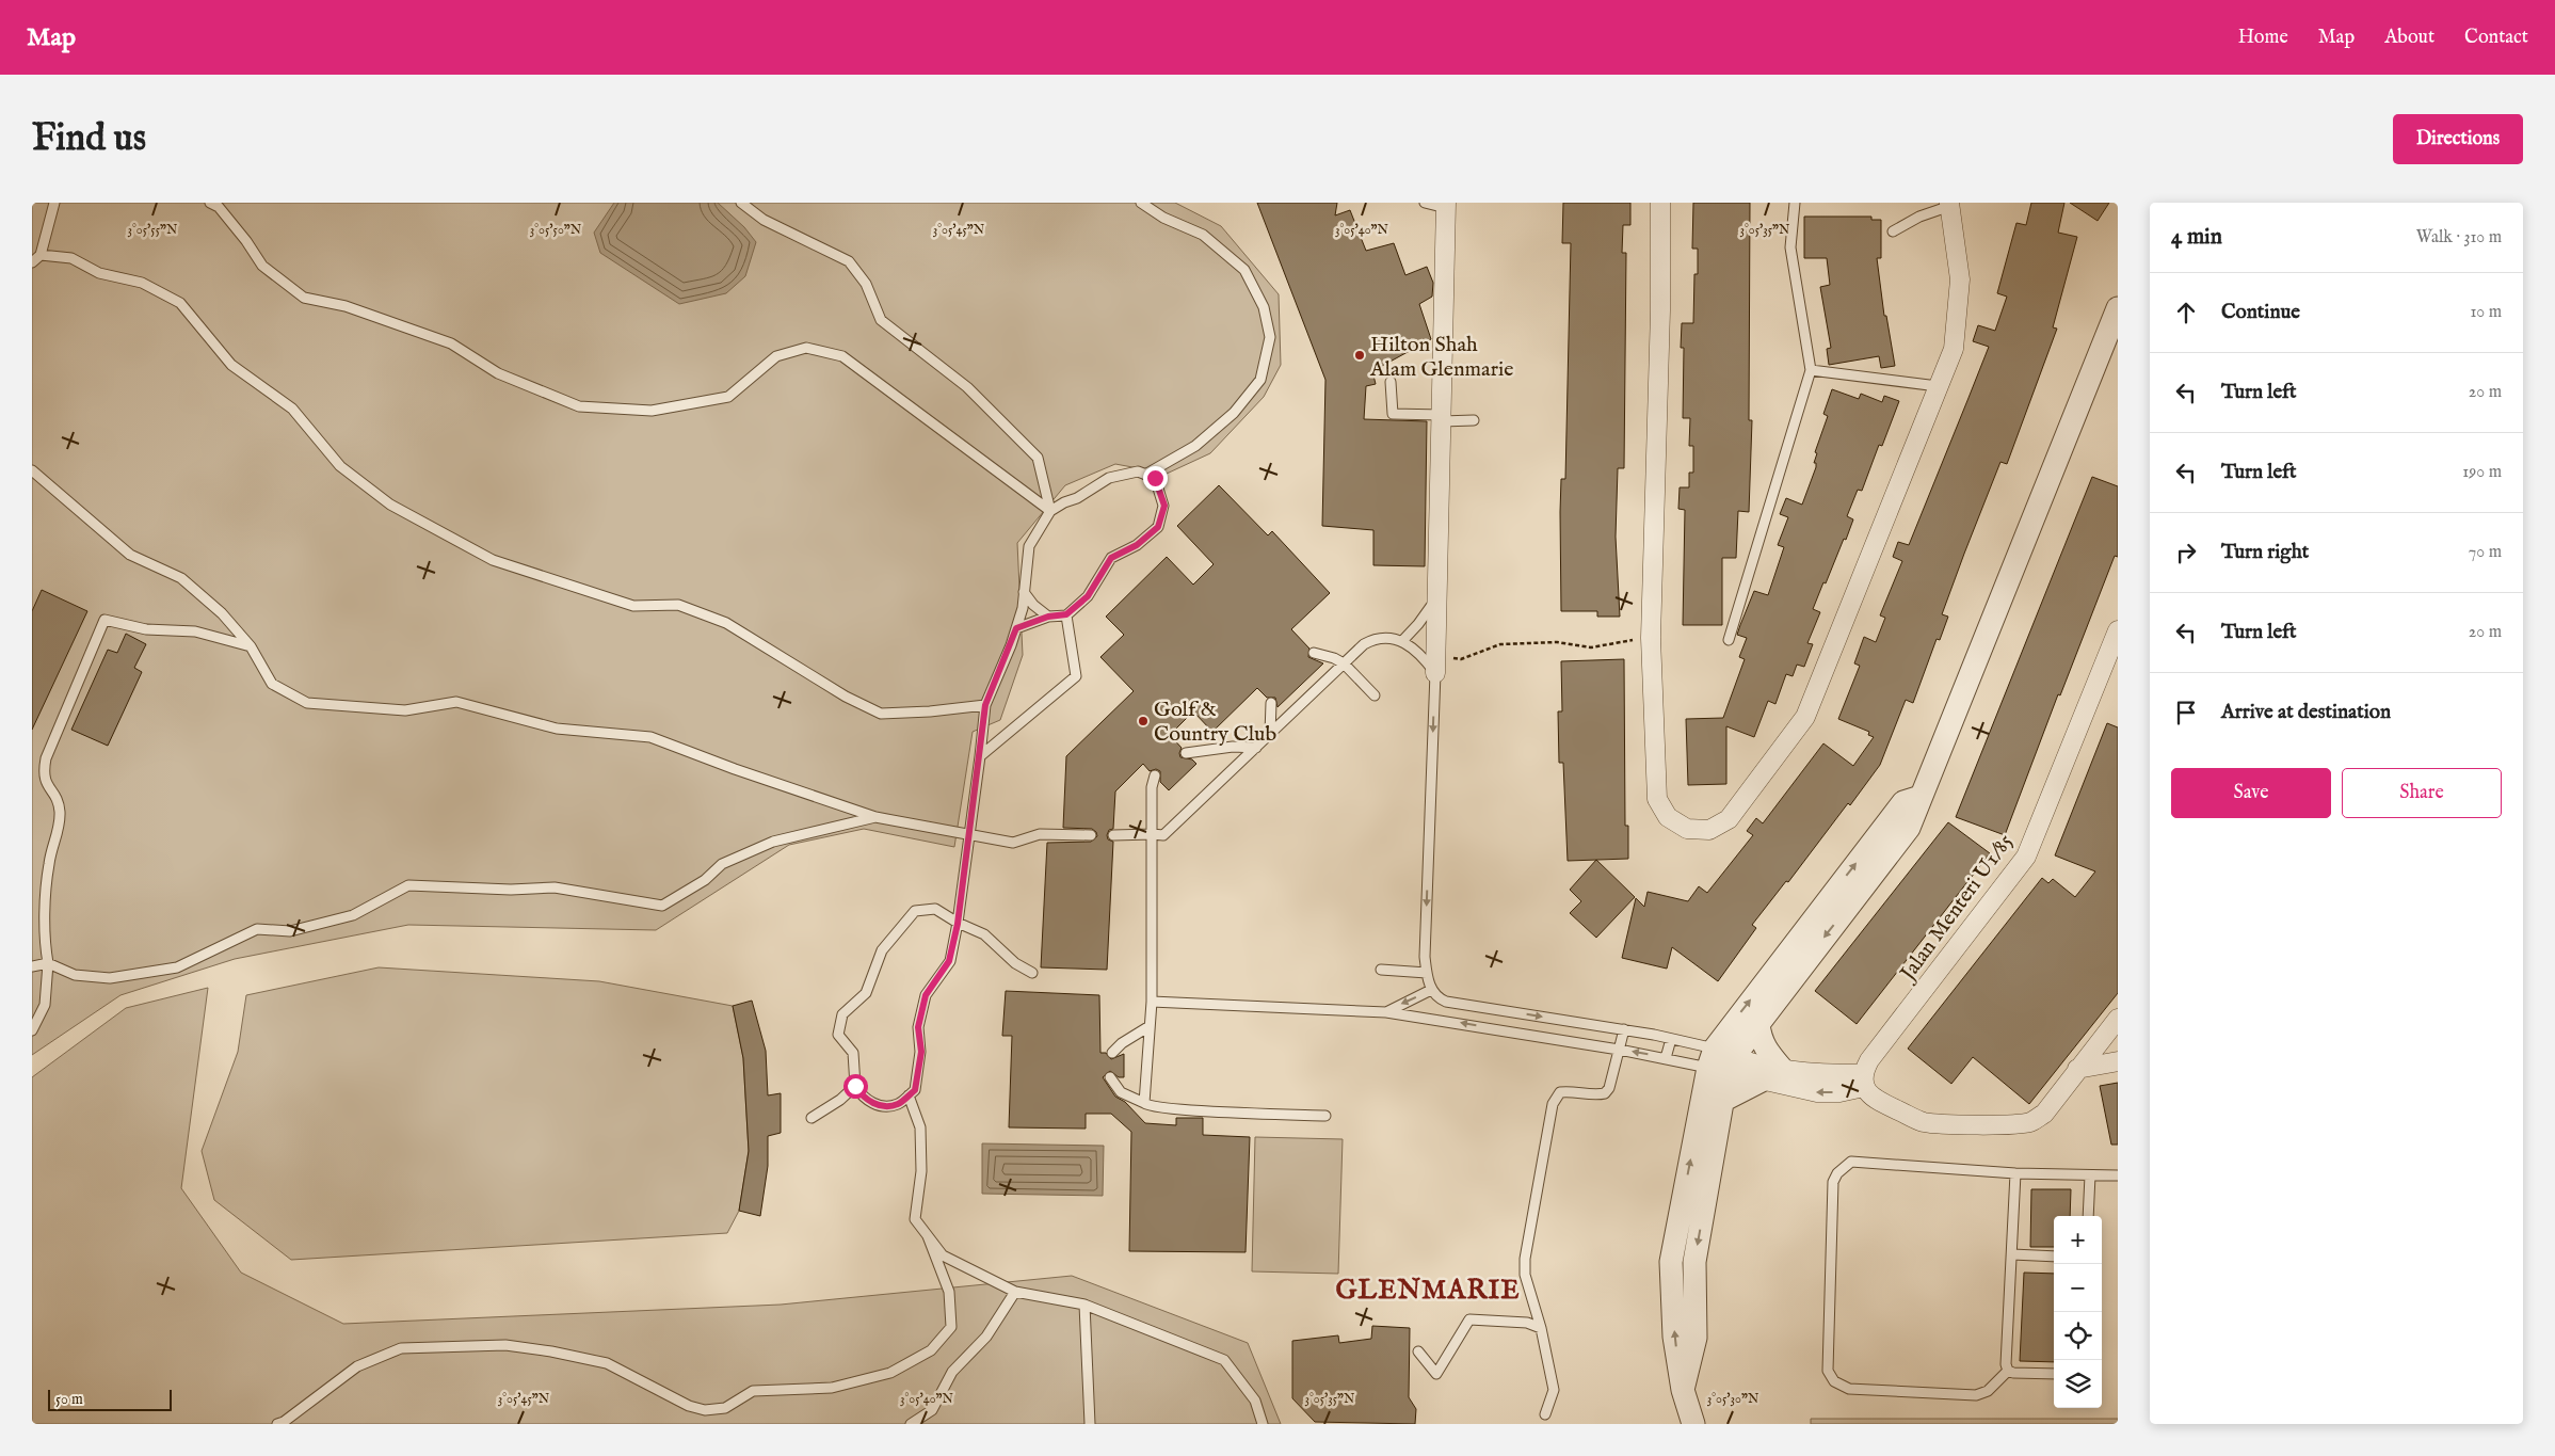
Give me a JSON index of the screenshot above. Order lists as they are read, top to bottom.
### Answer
{
  "streets": {
    "street": ["Jalan Menteri U1/85"]
  },
  "districts": ["GLENMARIE"],
  "places": ["Hilton Shah Alam Glenmarie", "Golf & Country Club"],
  "scale_bar": "50 m",
  "page": {
    "header": "Map",
    "nav": [
      "Home",
      "Map",
      "About",
      "Contact"
    ],
    "buttons": [
      "Directions",
      ["Save", "Share"]
    ],
    "title": "Find us",
    "heading": ["4 min", "Walk · 310 m"],
    "list": [
      ["Continue", "10 m"],
      ["Turn left", "20 m"],
      ["Turn left", "190 m"],
      ["Turn right", "70 m"],
      ["Turn left", "20 m"],
      "Arrive at destination"
    ],
    "map_buttons": ["+", "−"],
    "scale": "50 m"
  },
  "coordinates": [
    "3°05'55\"N",
    "3°05'50\"N",
    "3°05'45\"N",
    "3°05'40\"N",
    "3°05'35\"N",
    "3°05'30\"N"
  ]
}
